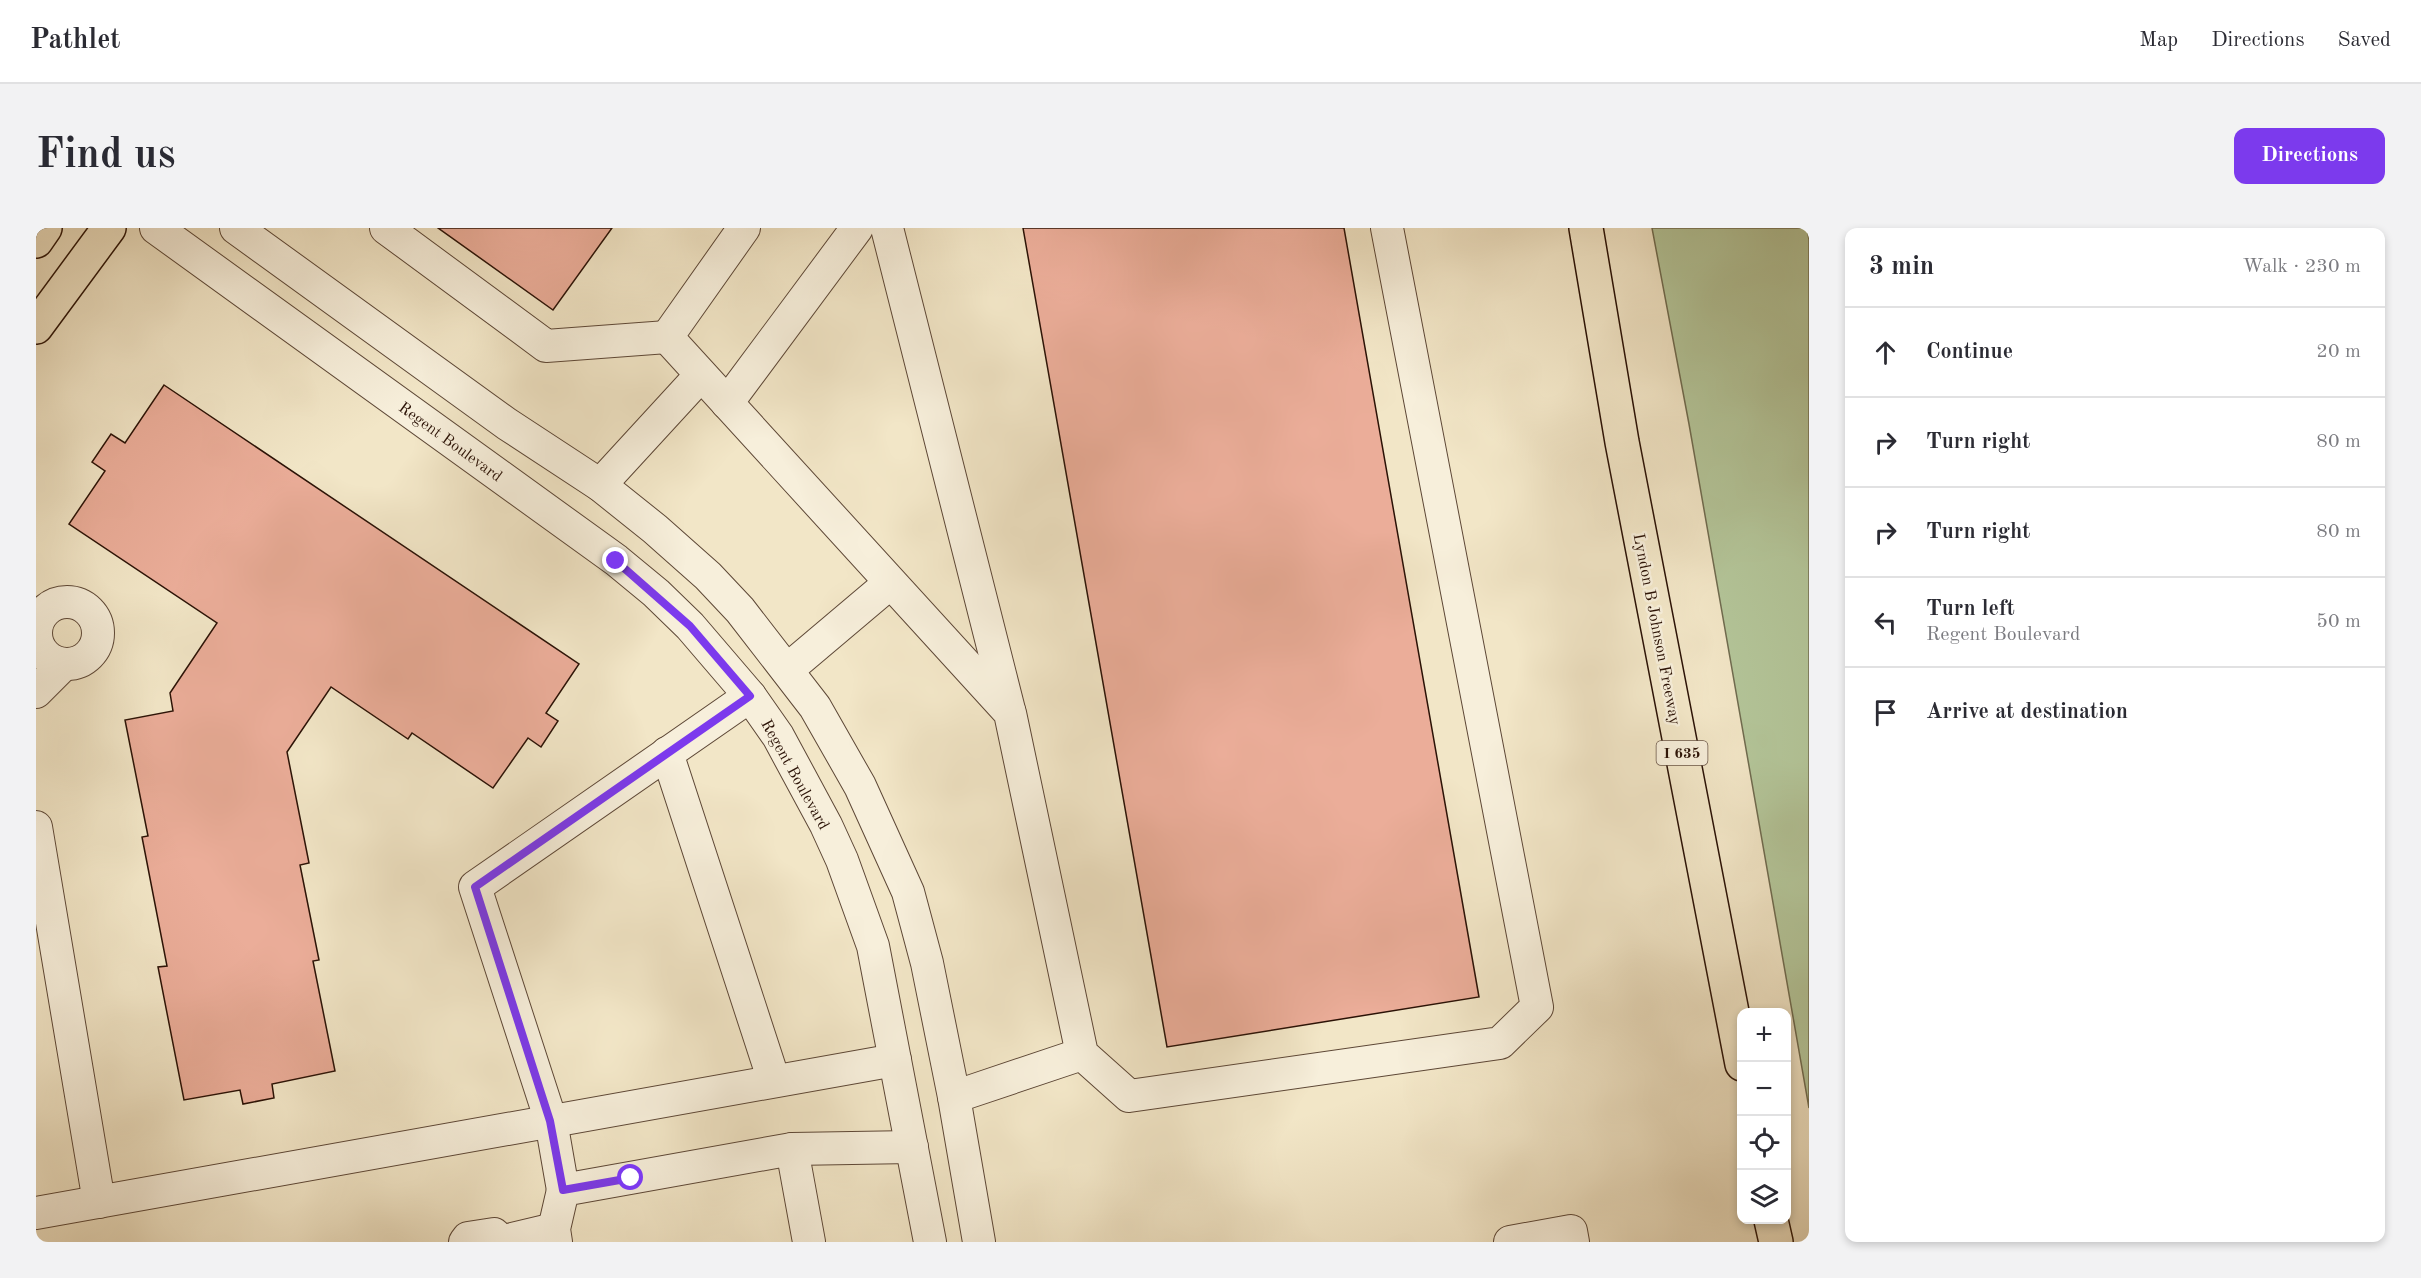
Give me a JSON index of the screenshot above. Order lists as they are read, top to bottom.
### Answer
{
  "streets": {
    "main road": ["Lyndon B Johnson Freeway", "I 635"],
    "street": ["Regent Boulevard"]
  },
  "page": {
    "header": "Pathlet",
    "nav": ["Map", "Directions", "Saved"],
    "buttons": "Directions",
    "title": "Find us",
    "heading": ["3 min", "Walk · 230 m"],
    "list": [
      ["Continue", "20 m"],
      ["Turn right", "80 m"],
      ["Turn right", "80 m"],
      ["Turn left", "Regent Boulevard", "50 m"],
      "Arrive at destination"
    ],
    "map_buttons": ["+", "−"]
  }
}
